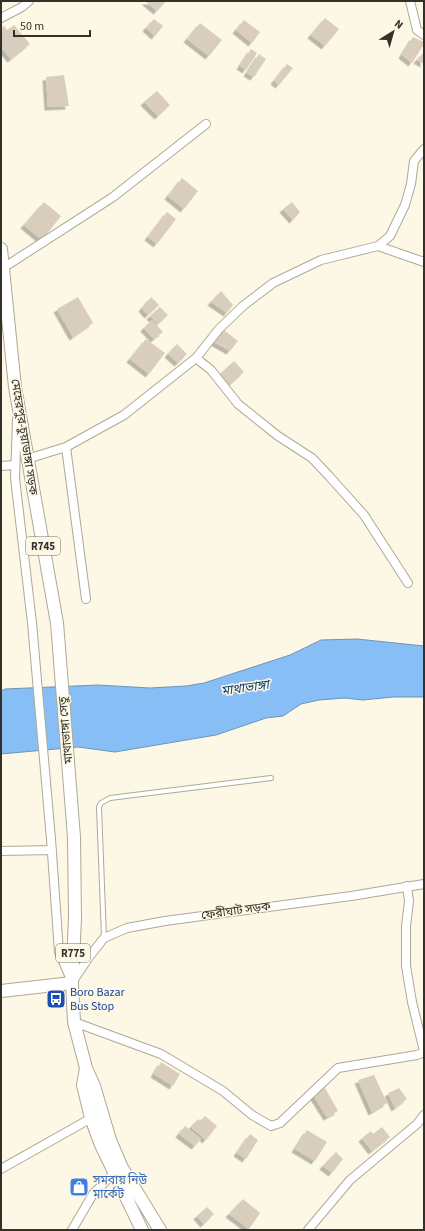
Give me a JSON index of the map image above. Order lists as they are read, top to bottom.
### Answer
{
  "streets": {
    "main road": [
      "মেহেরপুর-চুয়াডাঙ্গা সড়ক",
      "R745",
      "মাথাভাঙ্গা সেতু",
      "R775"
    ],
    "street": ["ফেরীঘাট সড়ক"]
  },
  "crossings": [
    ["মেহেরপুর-চুয়াডাঙ্গা সড়ক", "মাথাভাঙ্গা সেতু"],
    ["মাথাভাঙ্গা সেতু", "ফেরীঘাট সড়ক"],
    ["মাথাভাঙ্গা সেতু", "R775"],
    ["ফেরীঘাট সড়ক", "R775"]
  ],
  "water": ["মাথাভাঙ্গা"],
  "places": {
    "bus stop": ["Boro Bazar Bus Stop"],
    "shop": ["সমবায় নিউ মার্কেট"]
  },
  "scale_bar": "50 m",
  "north": "top right"
}
